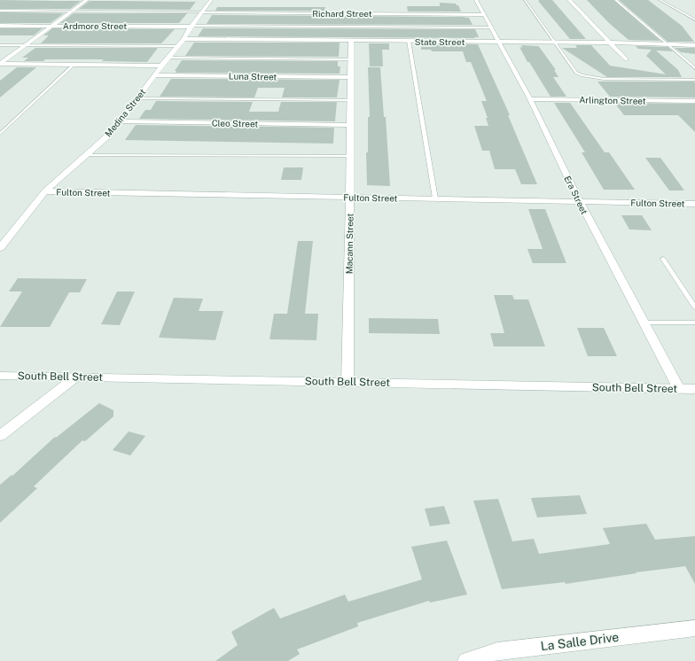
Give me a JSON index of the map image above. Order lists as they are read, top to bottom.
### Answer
{
  "streets": {
    "street": [
      "Richard Street",
      "Ardmore Street",
      "State Street",
      "Luna Street",
      "Arlington Street",
      "Medina Street",
      "Cleo Street",
      "Fulton Street",
      "Era Street",
      "Macann Street",
      "South Bell Street",
      "La Salle Drive"
    ]
  },
  "crossings": [
    ["Richard Street", "Medina Street"],
    ["Richard Street", "Era Street"],
    ["Ardmore Street", "Medina Street"],
    ["State Street", "Medina Street"],
    ["State Street", "Era Street"],
    ["State Street", "Macann Street"],
    ["Luna Street", "Medina Street"],
    ["Luna Street", "Macann Street"],
    ["Arlington Street", "Era Street"],
    ["Medina Street", "Cleo Street"],
    ["Medina Street", "Fulton Street"],
    ["Cleo Street", "Macann Street"],
    ["Fulton Street", "Era Street"],
    ["Fulton Street", "Macann Street"],
    ["Era Street", "South Bell Street"],
    ["Macann Street", "South Bell Street"]
  ]
}
